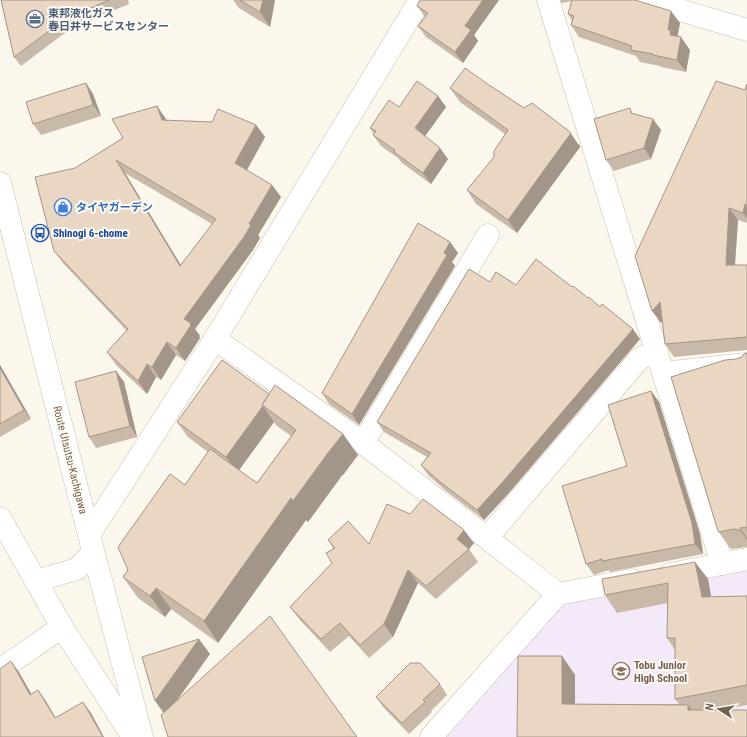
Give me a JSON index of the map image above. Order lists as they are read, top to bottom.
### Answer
{
  "streets": {
    "street": ["Route Utsutsu-Kachigawa"]
  },
  "places": {
    "office": ["東邦液化ガス 春日井サービスセンター"],
    "shop": ["タイヤガーデン"],
    "bus stop": ["Shinogi 6-chome"],
    "school or university": ["Tobu Junior High School"]
  },
  "north": "left"
}
